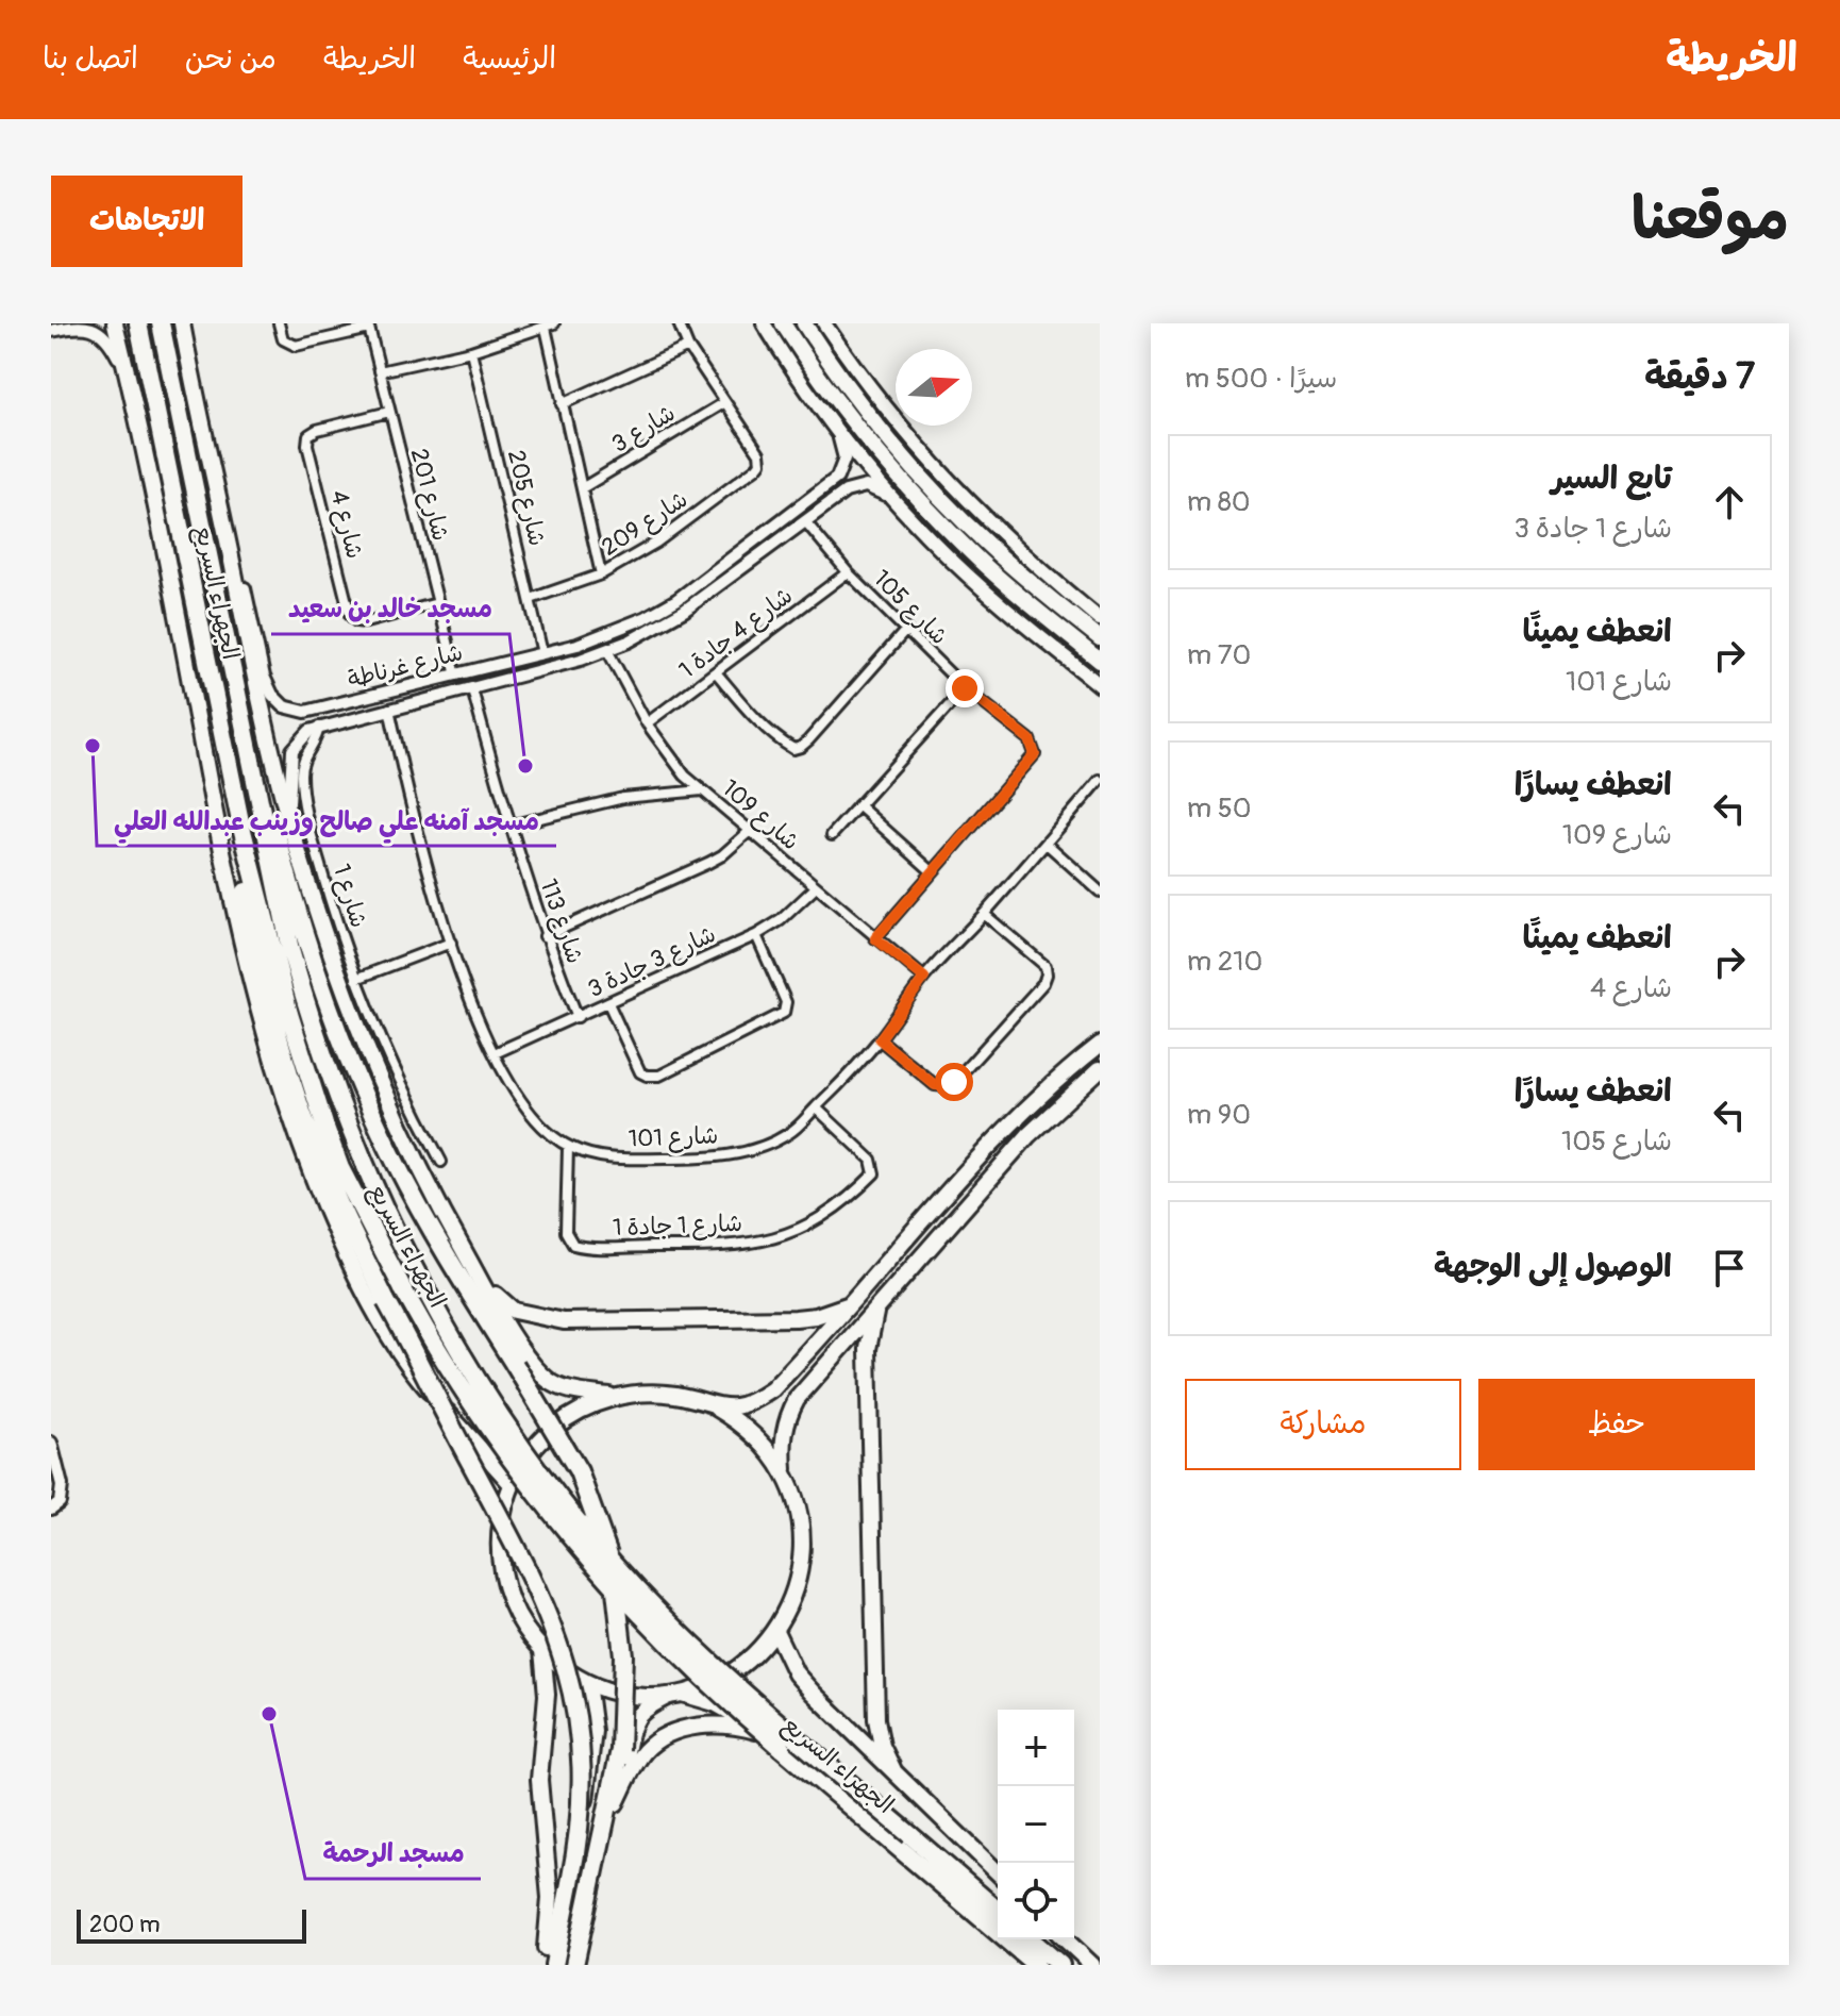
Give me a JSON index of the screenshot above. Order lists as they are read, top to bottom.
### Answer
{
  "streets": {
    "highway": ["الجهراء السريع"],
    "street": [
      "شارع 3",
      "شارع 201",
      "شارع 205",
      "شارع 209",
      "شارع 4",
      "شارع 105",
      "شارع 4 جادة 1",
      "شارع غرناطة",
      "شارع 109",
      "شارع 1",
      "شارع 113",
      "شارع 3 جادة 3",
      "شارع 101",
      "شارع 1 جادة 1"
    ]
  },
  "crossings": [
    ["شارع 3", "شارع 209"],
    ["شارع 201", "شارع 4"],
    ["شارع 201", "شارع غرناطة"],
    ["شارع 205", "شارع 209"],
    ["شارع 205", "شارع غرناطة"],
    ["الجهراء السريع", "شارع غرناطة"],
    ["شارع 105", "شارع 4 جادة 1"],
    ["شارع 105", "شارع غرناطة"],
    ["شارع 4 جادة 1", "شارع 109"],
    ["شارع غرناطة", "شارع 109"],
    ["شارع غرناطة", "شارع 1"],
    ["شارع غرناطة", "شارع 113"],
    ["شارع غرناطة", "شارع 101"],
    ["شارع 109", "شارع 3 جادة 3"],
    ["شارع 109", "شارع 101"],
    ["شارع 113", "شارع 3 جادة 3"],
    ["شارع 3 جادة 3", "شارع 101"],
    ["شارع 101", "شارع 1 جادة 1"]
  ],
  "places": ["مسجد آمنه علي صالح وزينب عبدالله العلي", "مسجد خالد بن سعيد", "مسجد الرحمة"],
  "scale_bar": "200 m",
  "north": "right",
  "page": {
    "header": "الخريطة",
    "nav": [
      "الرئيسية",
      "الخريطة",
      "من نحن",
      "اتصل بنا"
    ],
    "title": "موقعنا",
    "buttons": [
      "الاتجاهات",
      ["حفظ", "مشاركة"]
    ],
    "heading": ["7 دقيقة", "سيرًا · 500 m"],
    "list": [
      ["تابع السير", "شارع 1 جادة 3", "80 m"],
      ["انعطف يمينًا", "شارع 101", "70 m"],
      ["انعطف يسارًا", "شارع 109", "50 m"],
      ["انعطف يمينًا", "شارع 4", "210 m"],
      ["انعطف يسارًا", "شارع 105", "90 m"],
      "الوصول إلى الوجهة"
    ],
    "map_buttons": ["+", "−"],
    "scale": "200 m"
  }
}
